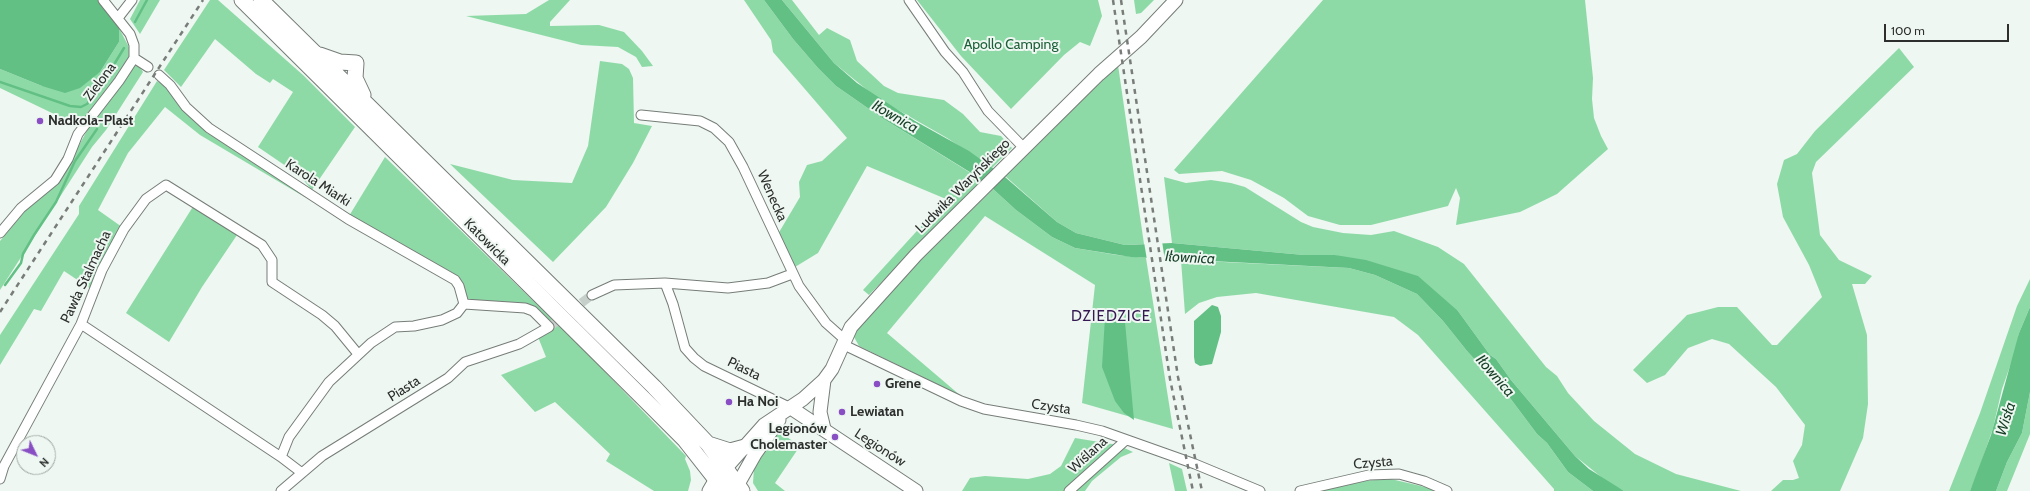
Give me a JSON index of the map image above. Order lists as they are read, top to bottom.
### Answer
{
  "streets": {
    "main road": ["Katowicka"],
    "street": [
      "Zielona",
      "Karola Miarki",
      "Ludwika Waryńskiego",
      "Wenecka",
      "Pawła Stalmacha",
      "Piasta",
      "Czysta",
      "Legionów",
      "Wiślana"
    ]
  },
  "crossings": [
    ["Karola Miarki", "Piasta"],
    ["Ludwika Waryńskiego", "Wenecka"],
    ["Ludwika Waryńskiego", "Piasta"],
    ["Ludwika Waryńskiego", "Czysta"],
    ["Ludwika Waryńskiego", "Legionów"],
    ["Wenecka", "Czysta"],
    ["Piasta", "Legionów"],
    ["Czysta", "Wiślana"]
  ],
  "districts": ["DZIEDZICE"],
  "water": ["Iłownica", "Wisła"],
  "parks": ["Apollo Camping"],
  "places": [
    "Nadkola-Plast",
    "Grene",
    "Ha Noi",
    "Lewiatan",
    "Legionów Cholemaster"
  ],
  "scale_bar": "100 m",
  "north": "bottom right"
}
